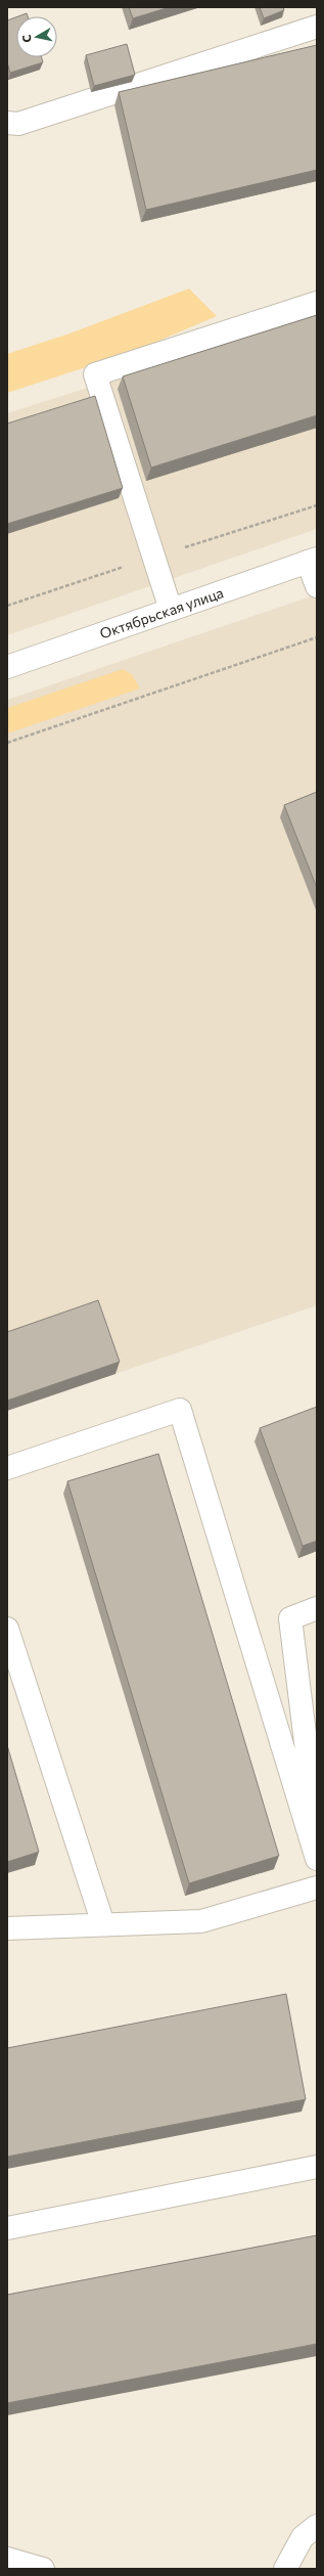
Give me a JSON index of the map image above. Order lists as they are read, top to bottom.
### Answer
{
  "streets": {
    "main road": ["Октябрьская улица"]
  },
  "north": "left"
}
